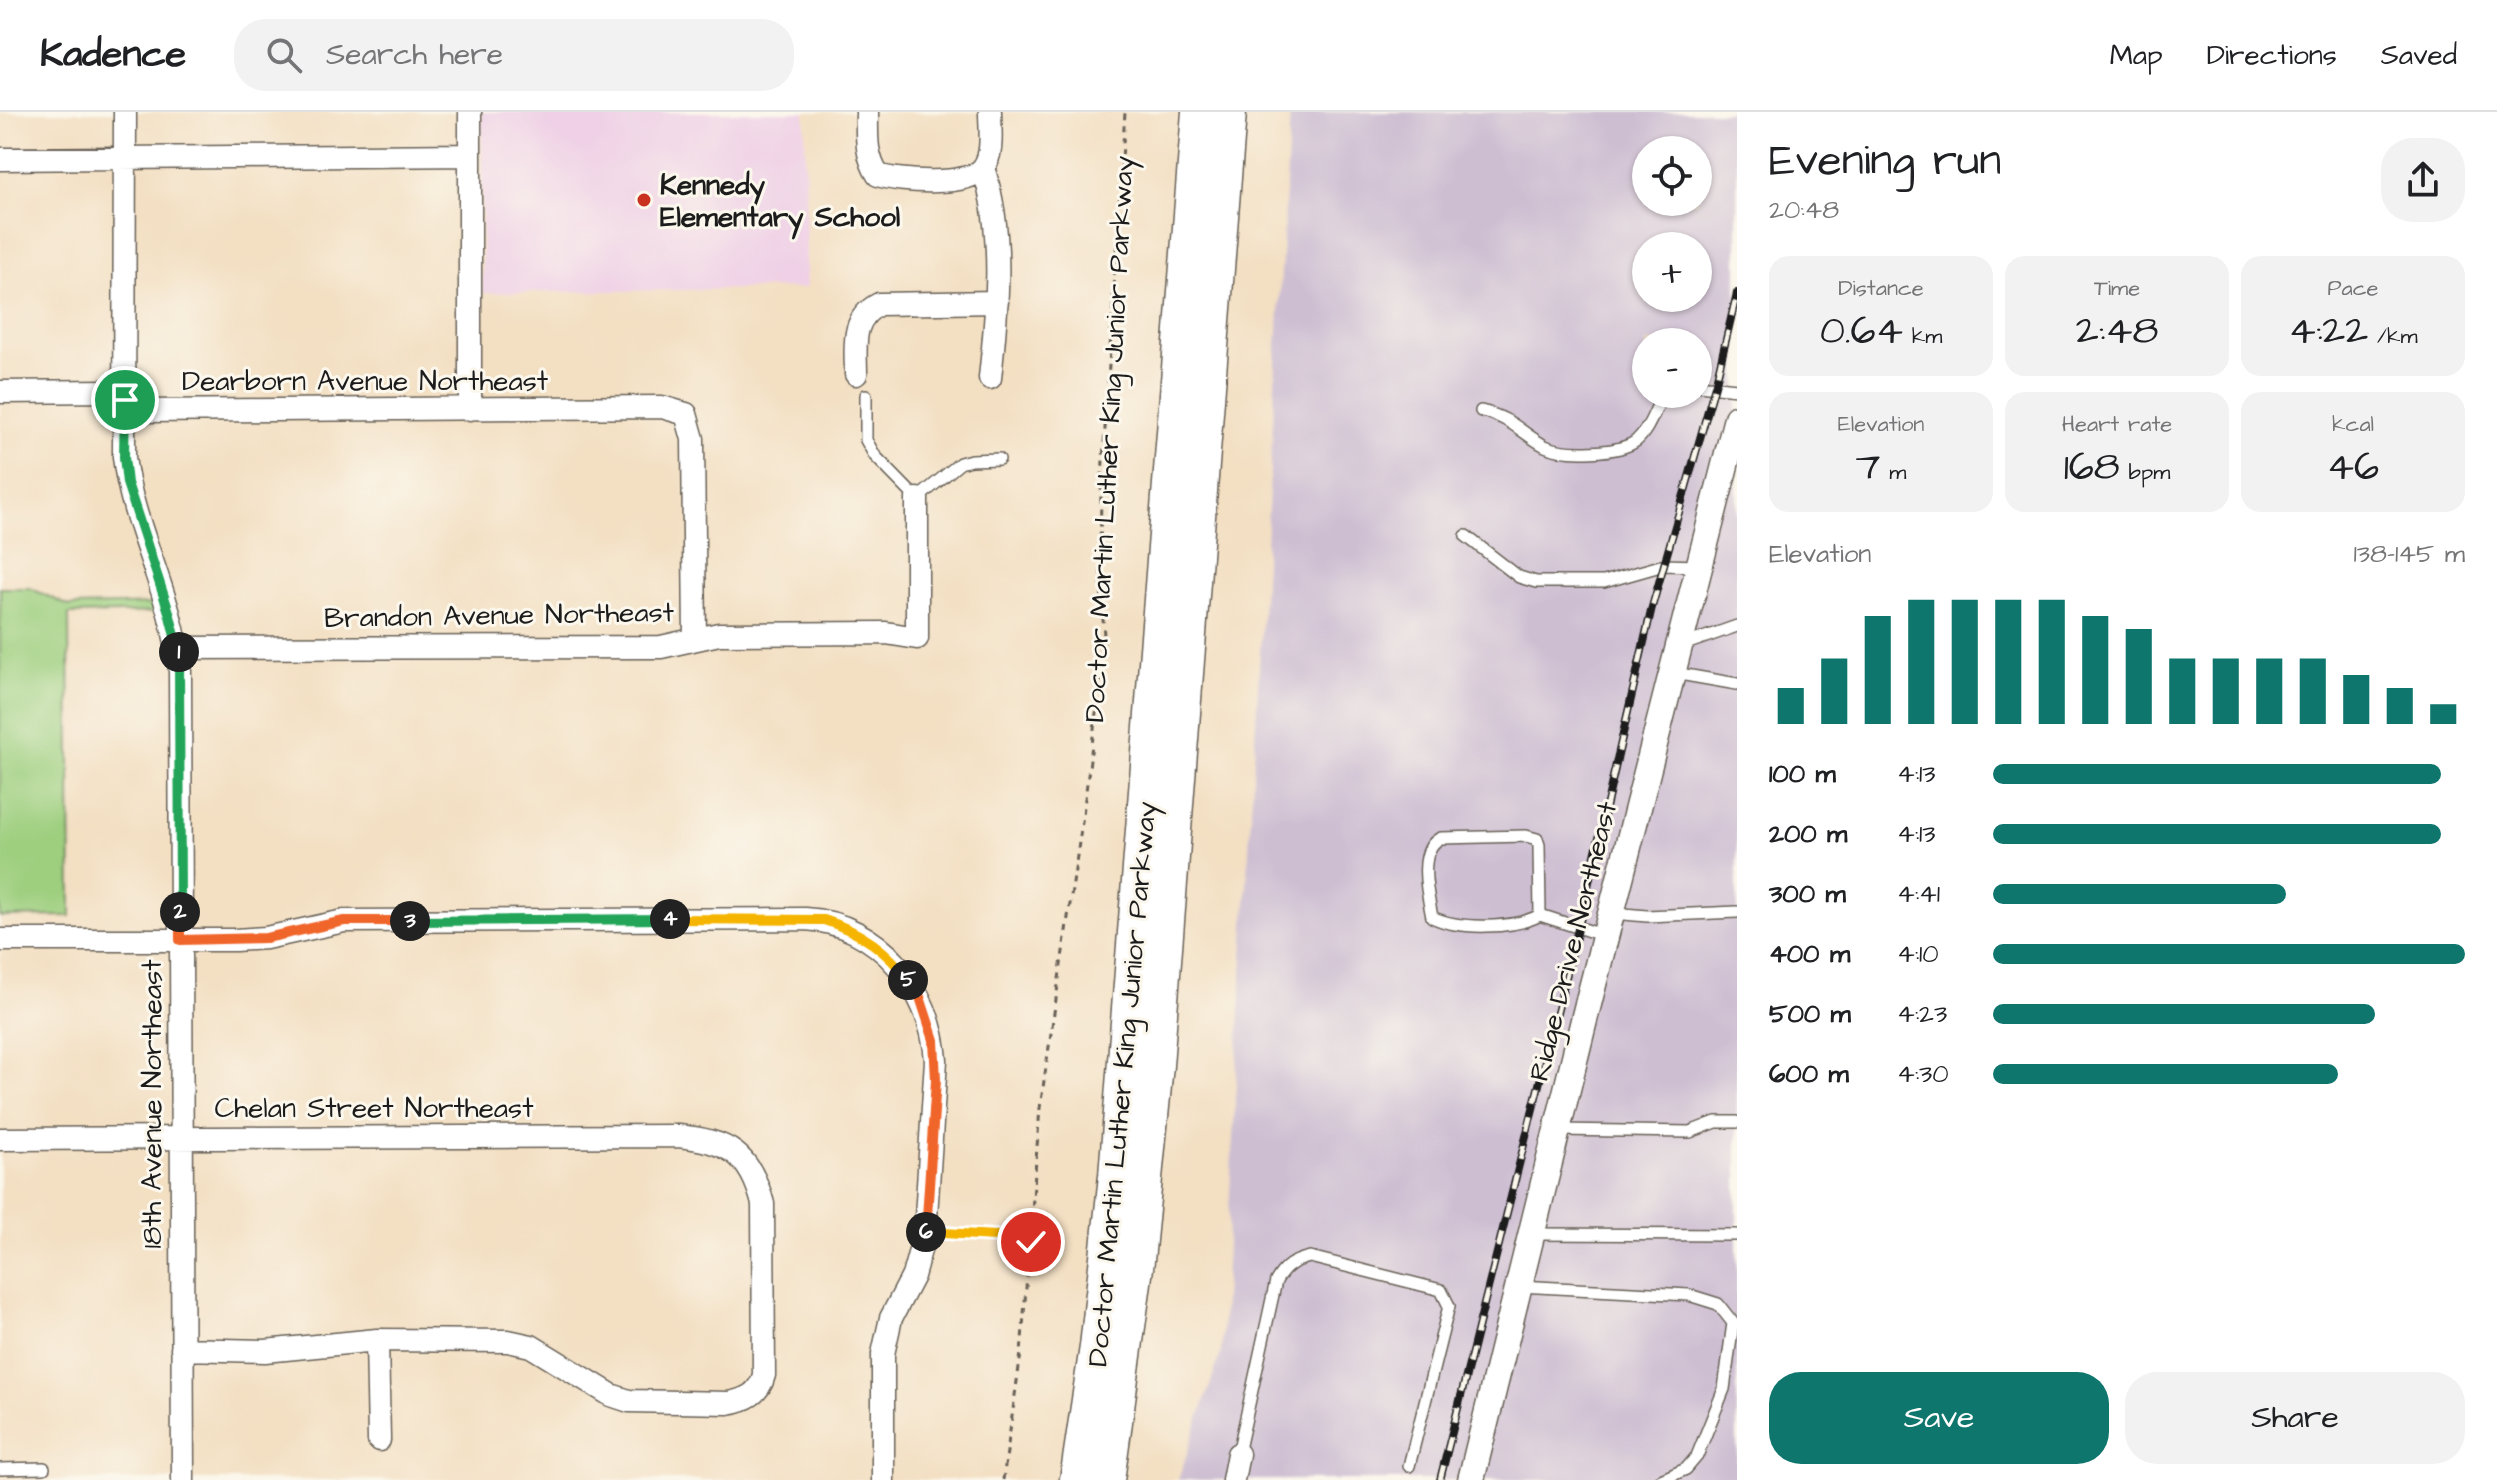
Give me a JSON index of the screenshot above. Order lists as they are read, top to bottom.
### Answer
{
  "streets": {
    "highway": ["Doctor Martin Luther King Junior Parkway"],
    "street": [
      "Dearborn Avenue Northeast",
      "Brandon Avenue Northeast",
      "Ridge Drive Northeast",
      "18th Avenue Northeast",
      "Chelan Street Northeast"
    ]
  },
  "crossings": [
    ["Dearborn Avenue Northeast", "Brandon Avenue Northeast"],
    ["Dearborn Avenue Northeast", "18th Avenue Northeast"],
    ["Brandon Avenue Northeast", "18th Avenue Northeast"],
    ["18th Avenue Northeast", "Chelan Street Northeast"]
  ],
  "places": ["Kennedy Elementary School"],
  "page": {
    "header": "Kadence",
    "search": "Search here",
    "nav": ["Map", "Directions", "Saved"],
    "heading": ["Evening run", "20:48"],
    "map_buttons": ["+", "−"],
    "stats": [
      ["Distance", "0.64 km"],
      ["Time", "2:48"],
      ["Pace", "4:22 /km"],
      ["Elevation", "7 m"],
      ["Heart rate", "168 bpm"],
      ["kcal", "46"]
    ],
    "chart": ["Elevation", "138–145 m"],
    "pins": [
      "1",
      "2",
      "4",
      "3",
      "5",
      "6"
    ],
    "list": [
      {
        "name": "100 m",
        "note": "4:13"
      },
      {
        "name": "200 m",
        "note": "4:13"
      },
      {
        "name": "300 m",
        "note": "4:41"
      },
      {
        "name": "400 m",
        "note": "4:10"
      },
      {
        "name": "500 m",
        "note": "4:23"
      },
      {
        "name": "600 m",
        "note": "4:30"
      }
    ],
    "buttons": ["Save", "Share"]
  }
}
